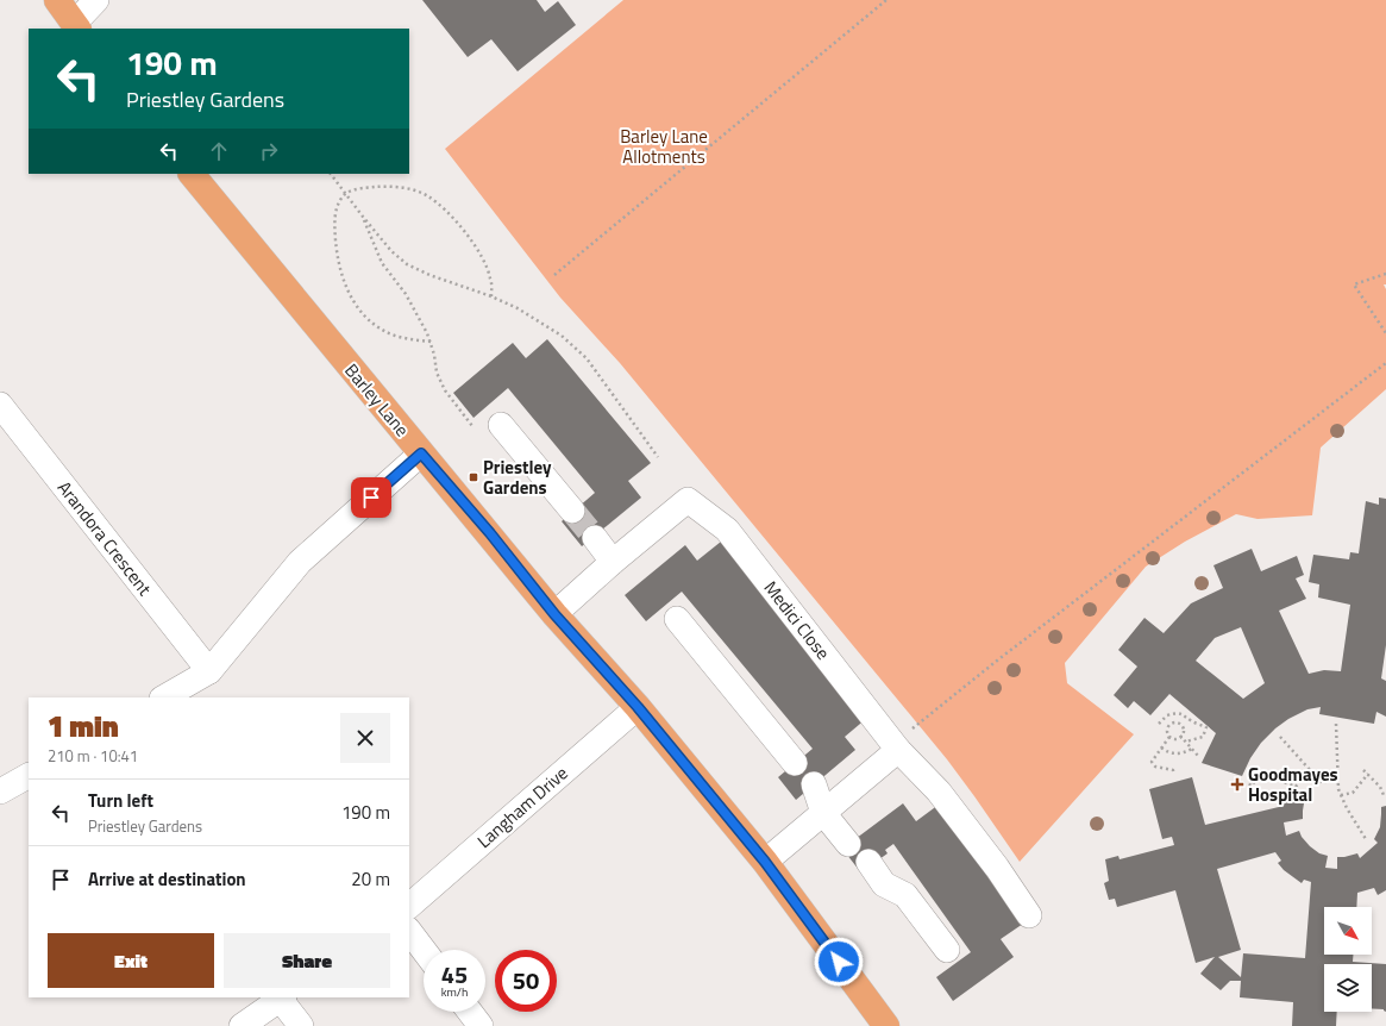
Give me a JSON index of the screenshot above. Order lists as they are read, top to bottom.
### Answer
{
  "streets": {
    "main road": ["Barley Lane"],
    "street": ["Arandora Crescent", "Medici Close", "Langham Drive"]
  },
  "crossings": [
    ["Barley Lane", "Medici Close"],
    ["Barley Lane", "Langham Drive"]
  ],
  "parks": ["Barley Lane Allotments"],
  "places": {
    "transit": ["Priestley Gardens"],
    "health": ["Goodmayes Hospital"]
  },
  "north": "bottom right",
  "page": {
    "turn": ["190 m", "Priestley Gardens"],
    "heading": ["1 min", "210 m · 10:41"],
    "list": [
      {
        "name": "Turn left",
        "note": "Priestley Gardens",
        "value": "190 m"
      },
      {
        "name": "Arrive at destination",
        "value": "20 m"
      }
    ],
    "buttons": ["Exit", "Share"],
    "speed": "45 km/h",
    "limit": "50"
  }
}
